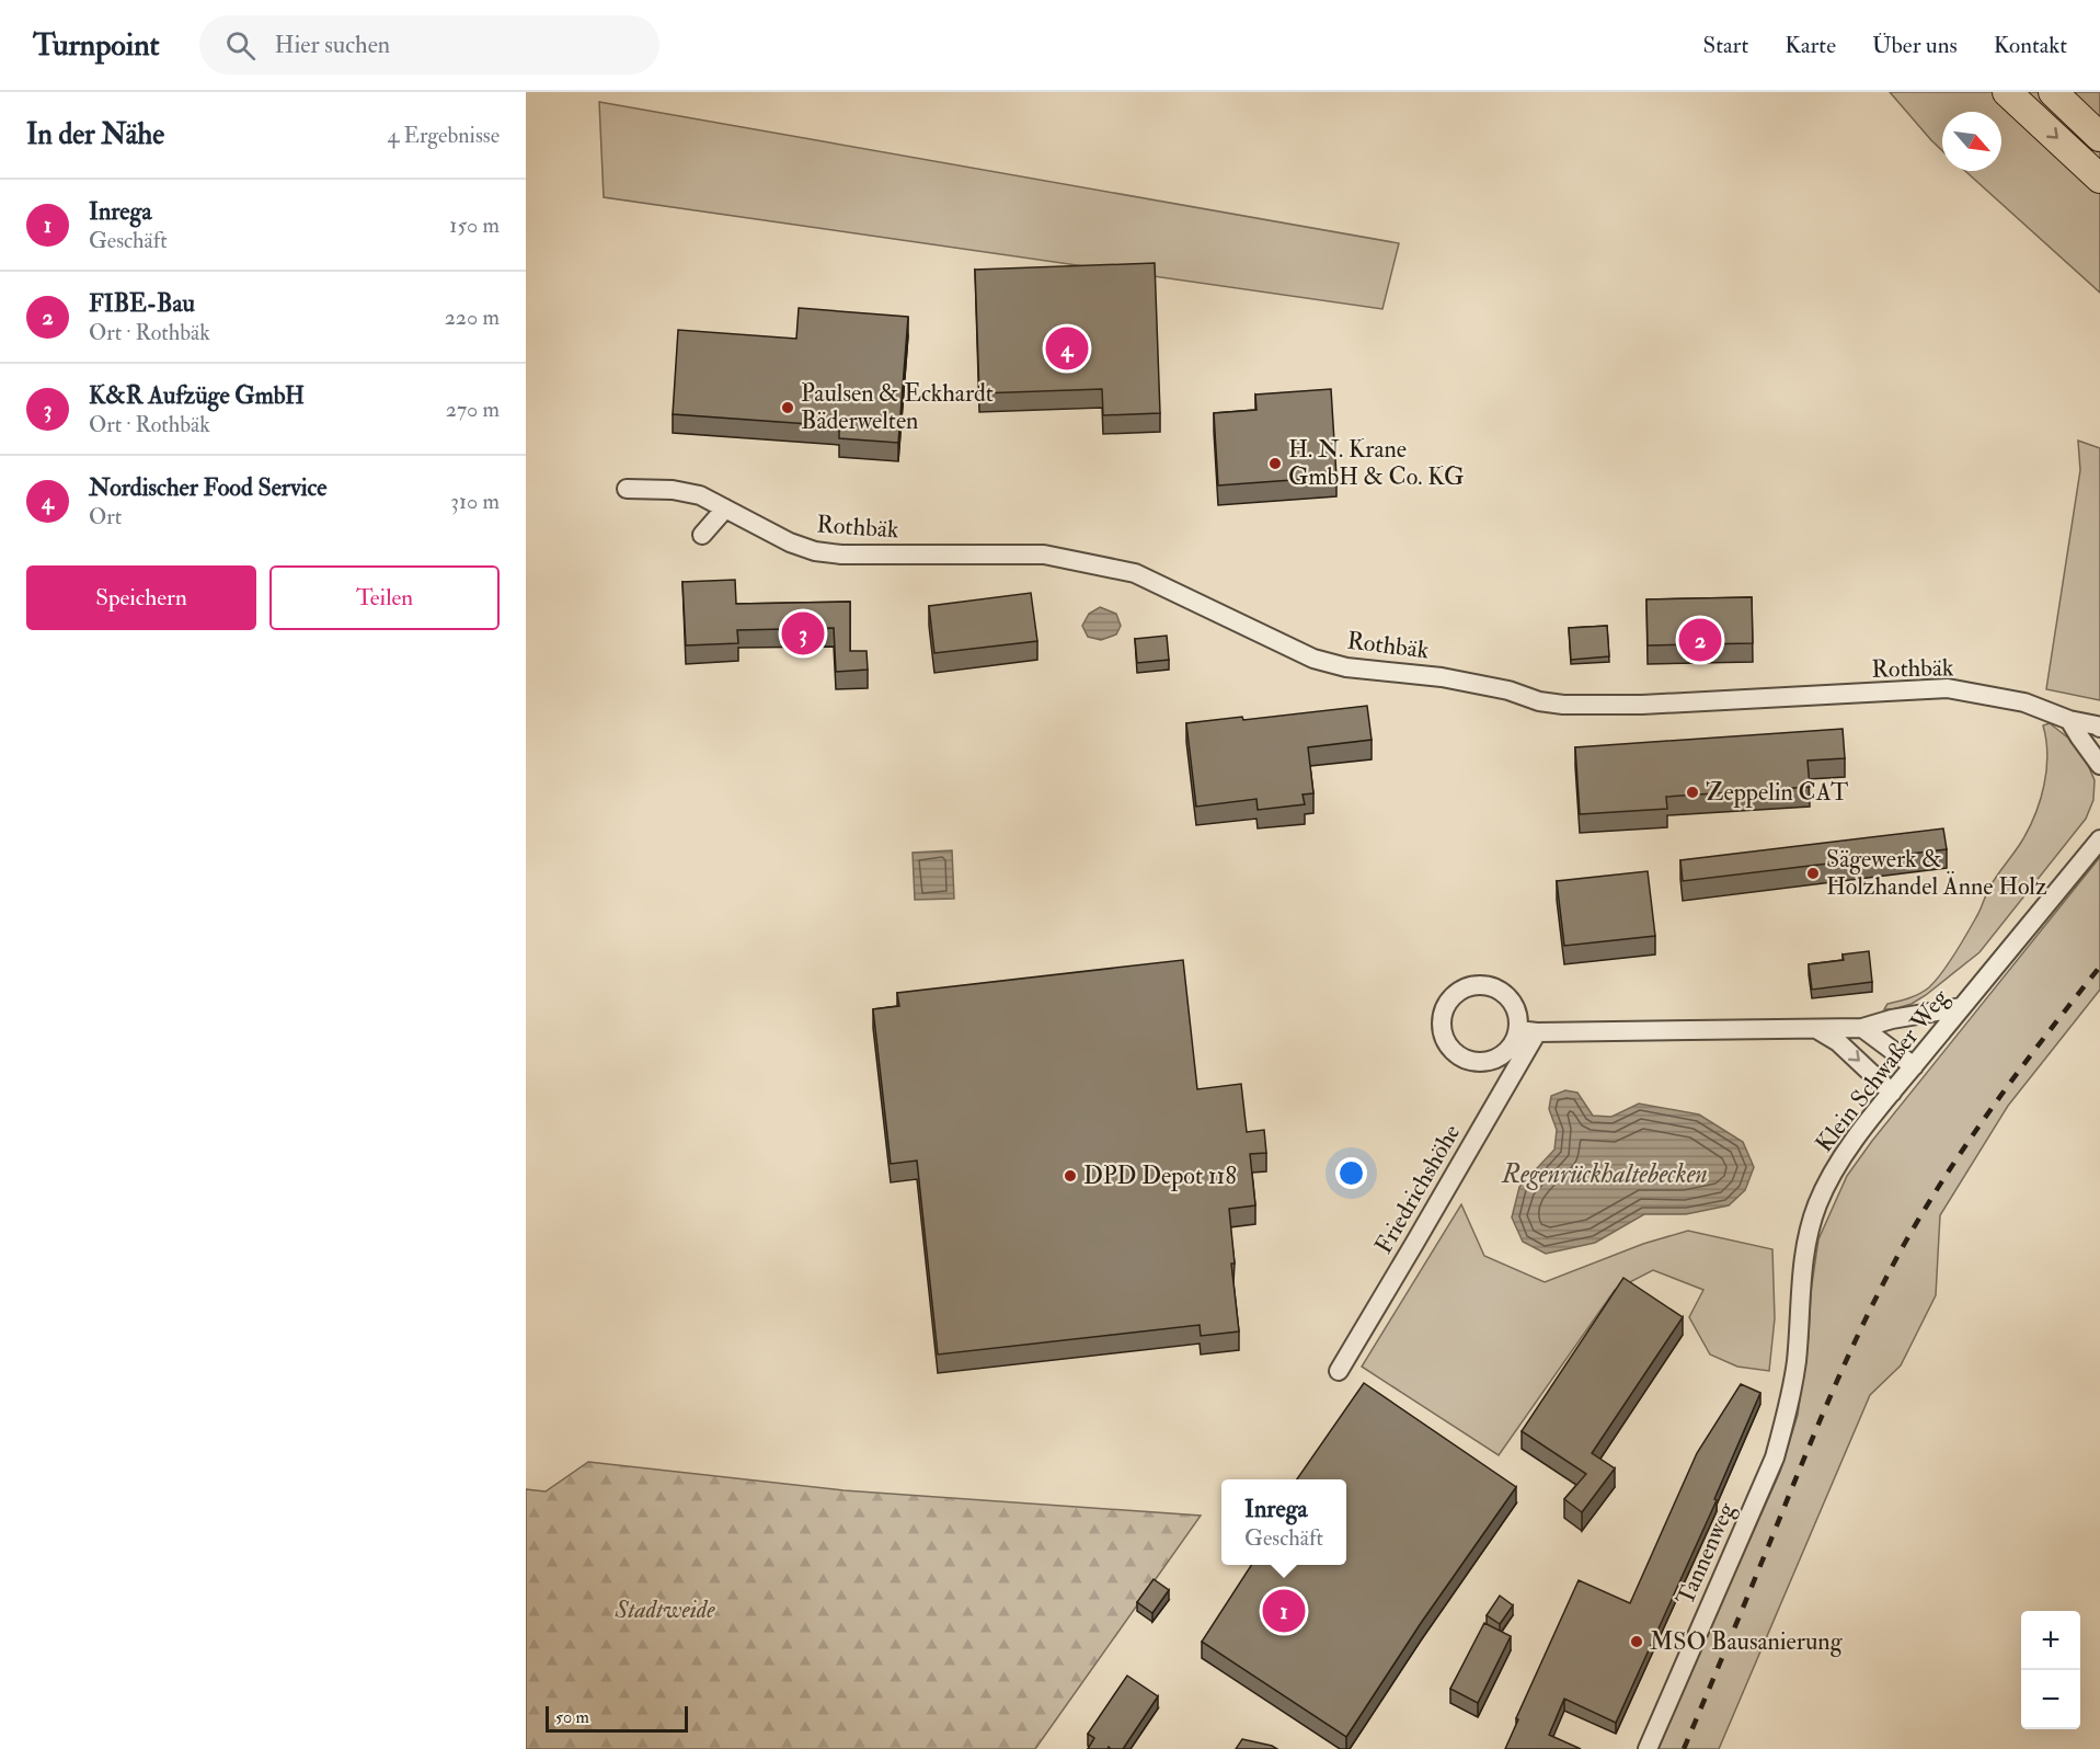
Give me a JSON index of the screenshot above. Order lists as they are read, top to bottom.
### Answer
{
  "streets": {
    "street": [
      "Rothbäk",
      "Klein Schwaßer Weg",
      "Friedrichshöhe",
      "Tannenweg"
    ]
  },
  "crossings": [
    ["Klein Schwaßer Weg", "Tannenweg"]
  ],
  "water": ["Regenrückhaltebecken"],
  "parks": ["Stadtweide"],
  "places": [
    "Paulsen & Eckhardt Bäderwelten",
    "H. N. Krane GmbH & Co. KG",
    "Zeppelin CAT",
    "Sägewerk & Holzhandel Änne Holz",
    "DPD Depot 118",
    "MSO Bausanierung"
  ],
  "scale_bar": "50 m",
  "north": "bottom right",
  "page": {
    "header": "Turnpoint",
    "search": "Hier suchen",
    "nav": [
      "Start",
      "Karte",
      "Über uns",
      "Kontakt"
    ],
    "heading": ["In der Nähe", "4 Ergebnisse"],
    "list": [
      {
        "mark": "1",
        "name": "Inrega",
        "note": "Geschäft",
        "value": "150 m"
      },
      {
        "mark": "2",
        "name": "FIBE-Bau",
        "note": "Ort · Rothbäk",
        "value": "220 m"
      },
      {
        "mark": "3",
        "name": "K&R Aufzüge GmbH",
        "note": "Ort · Rothbäk",
        "value": "270 m"
      },
      {
        "mark": "4",
        "name": "Nordischer Food Service",
        "note": "Ort",
        "value": "310 m"
      }
    ],
    "pins": [
      "4",
      "3",
      "2",
      "1"
    ],
    "buttons": ["Speichern", "Teilen"],
    "popup": ["Inrega", "Geschäft"],
    "map_buttons": ["+", "−"],
    "scale": "50 m"
  }
}
